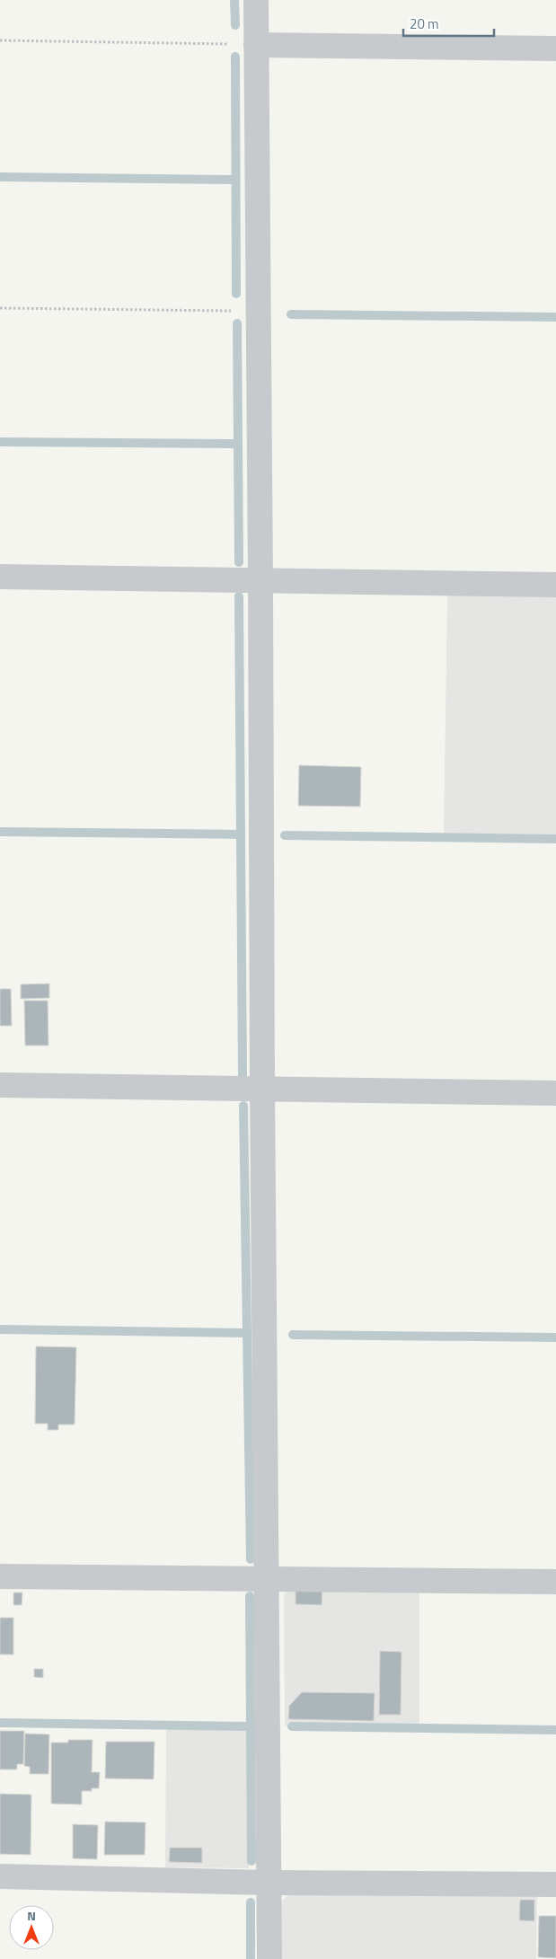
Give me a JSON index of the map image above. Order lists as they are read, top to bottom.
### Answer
{
  "scale_bar": "20 m",
  "north": "top"
}
